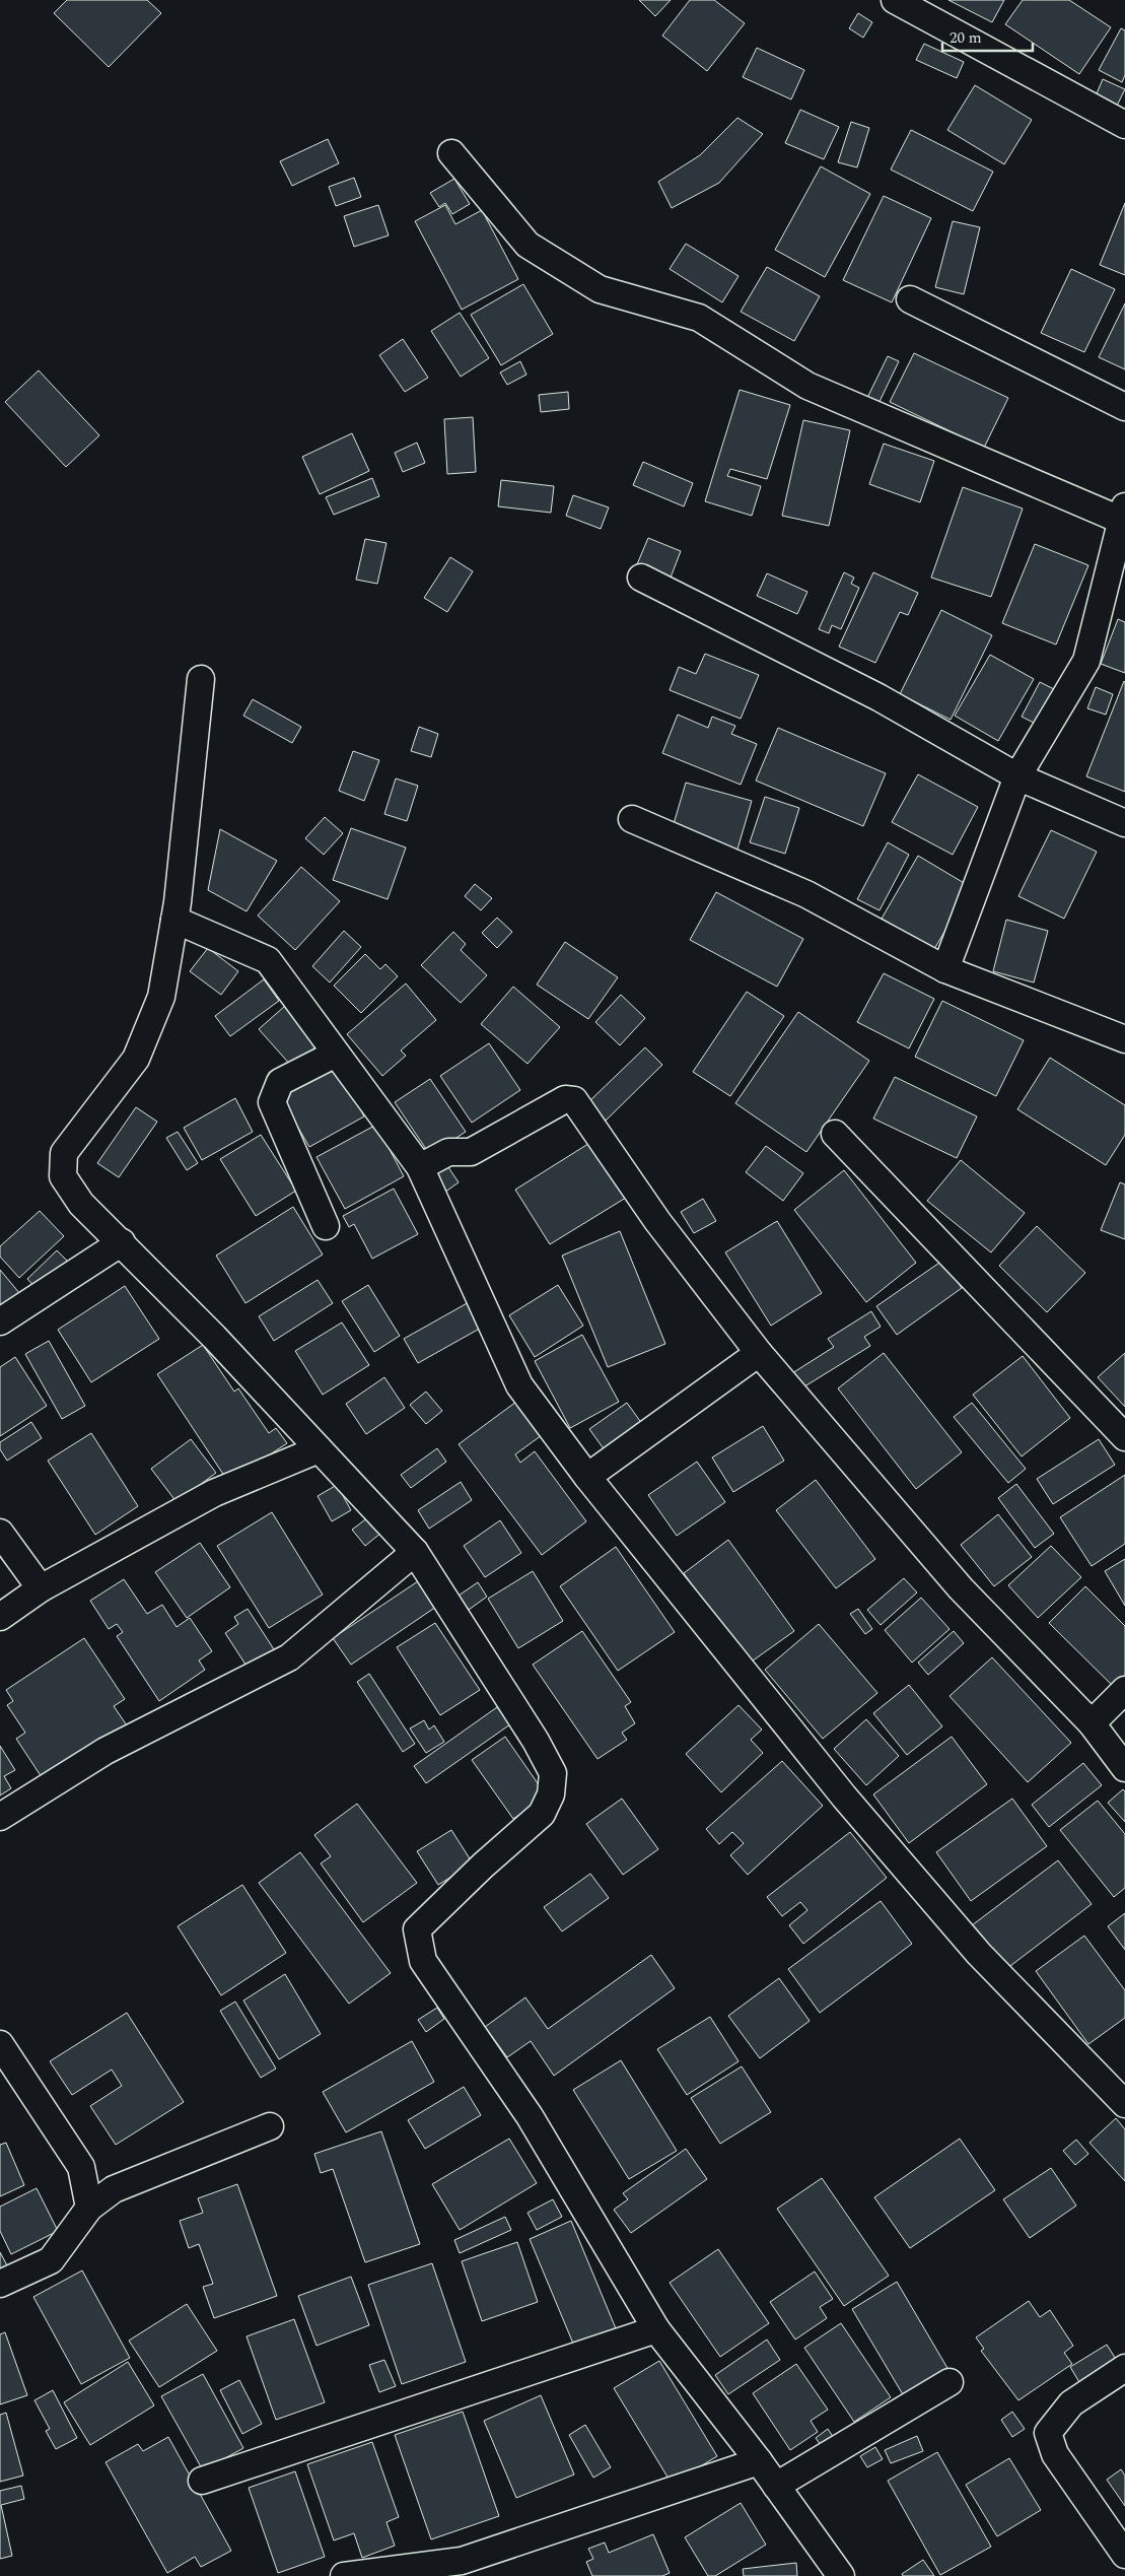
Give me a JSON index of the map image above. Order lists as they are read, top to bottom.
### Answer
{
  "scale_bar": "20 m"
}
